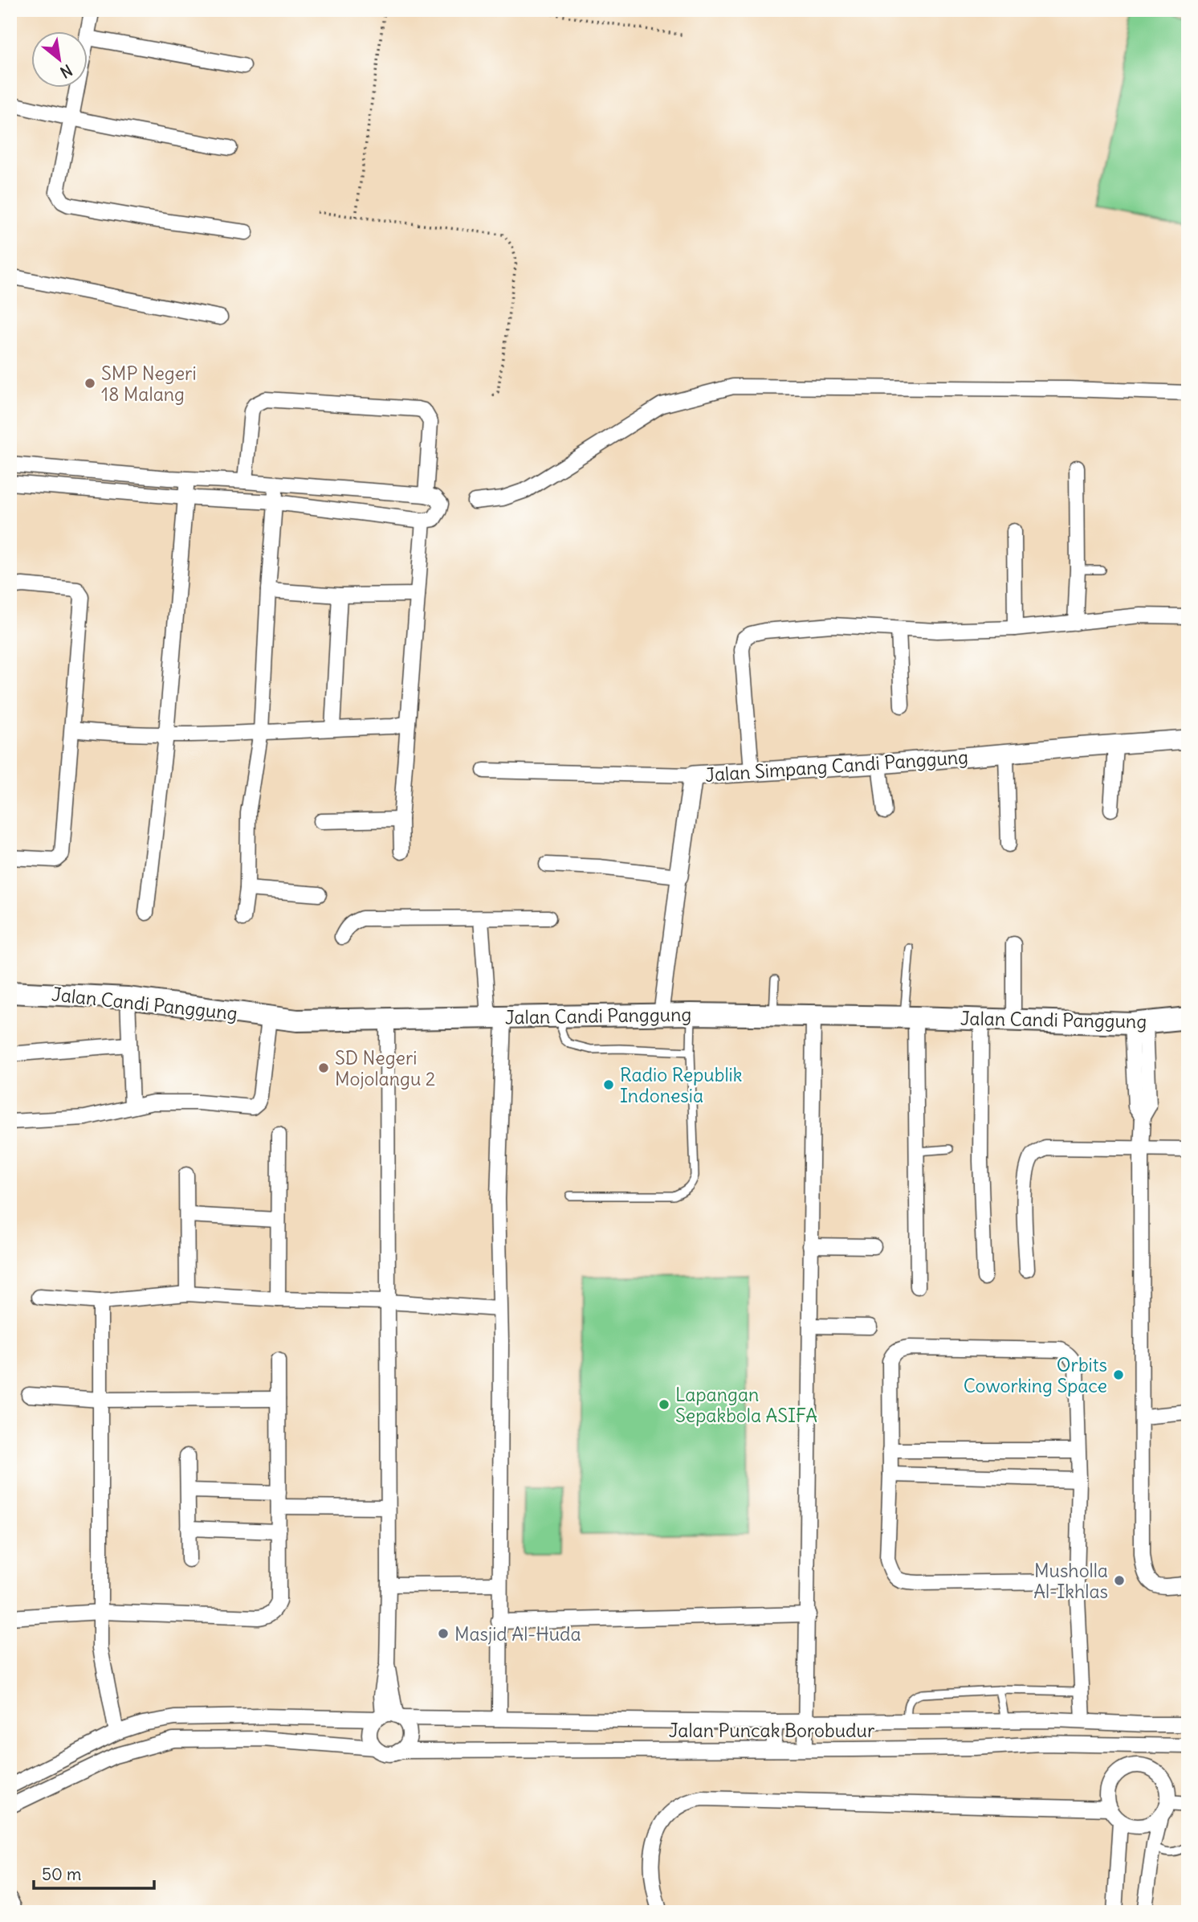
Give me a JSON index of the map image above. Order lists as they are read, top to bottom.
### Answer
{
  "streets": {
    "main road": ["Jalan Candi Panggung"],
    "street": ["Jalan Simpang Candi Panggung", "Jalan Puncak Borobudur"]
  },
  "crossings": [
    ["Jalan Simpang Candi Panggung", "Jalan Candi Panggung"]
  ],
  "places": [
    "SMP Negeri 18 Malang",
    "SD Negeri Mojolangu 2",
    "Radio Republik Indonesia",
    "Orbits Coworking Space",
    "Lapangan Sepakbola ASIFA",
    "Musholla Al-Ikhlas",
    "Masjid Al-Huda"
  ],
  "scale_bar": "50 m",
  "north": "bottom right"
}
